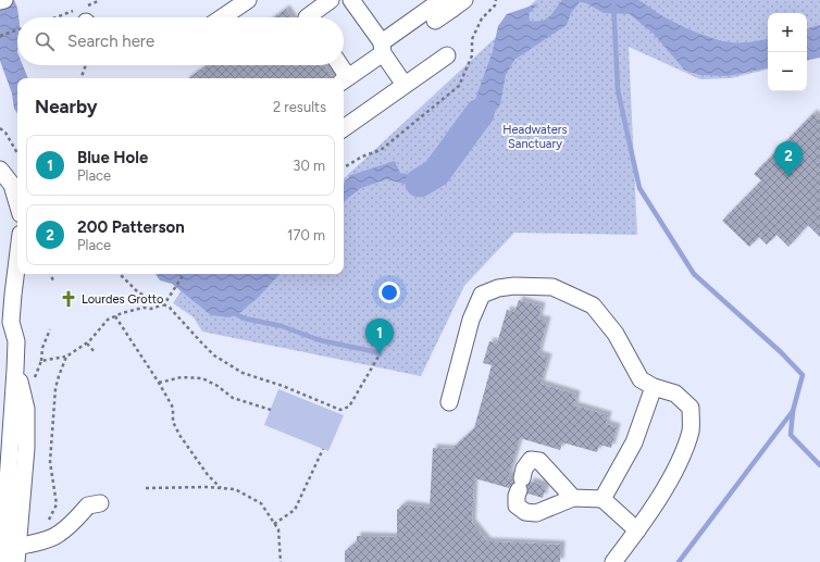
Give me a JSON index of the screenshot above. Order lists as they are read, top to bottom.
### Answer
{
  "parks": ["Headwaters Sanctuary"],
  "places": {
    "church": ["Lourdes Grotto"]
  },
  "page": {
    "map_buttons": ["+", "−"],
    "search": "Search here",
    "heading": ["Nearby", "2 results"],
    "list": [
      {
        "mark": "1",
        "name": "Blue Hole",
        "note": "Place",
        "value": "30 m"
      },
      {
        "mark": "2",
        "name": "200 Patterson",
        "note": "Place",
        "value": "170 m"
      }
    ],
    "pins": ["2", "1"]
  }
}
